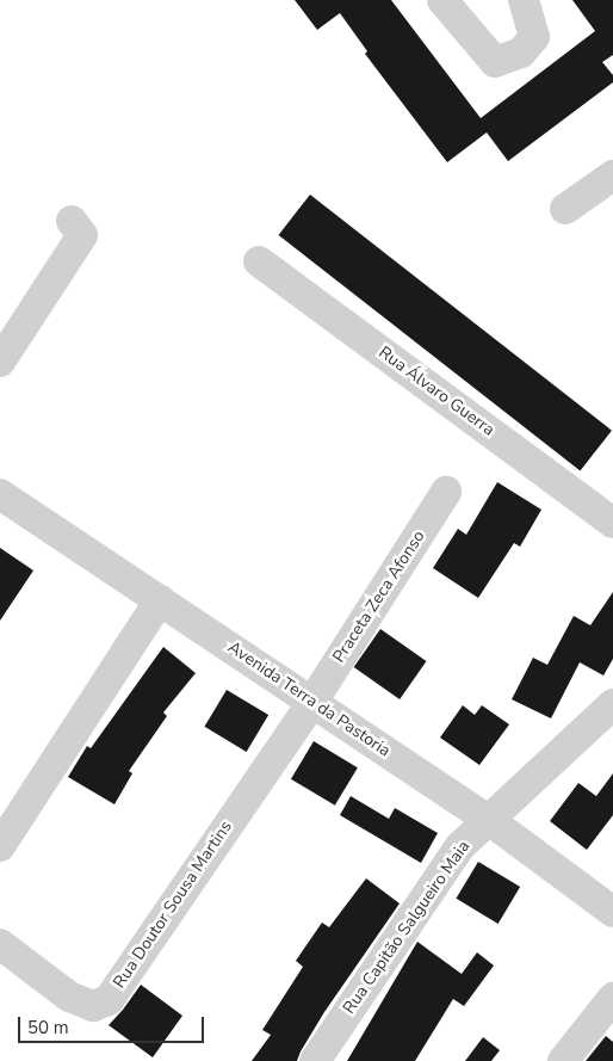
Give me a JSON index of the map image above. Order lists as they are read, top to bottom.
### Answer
{
  "streets": {
    "street": [
      "Rua Álvaro Guerra",
      "Praceta Zeca Afonso",
      "Avenida Terra da Pastoria",
      "Rua Doutor Sousa Martins",
      "Rua Capitão Salgueiro Maia"
    ]
  },
  "crossings": [
    ["Praceta Zeca Afonso", "Avenida Terra da Pastoria"],
    ["Praceta Zeca Afonso", "Rua Doutor Sousa Martins"],
    ["Avenida Terra da Pastoria", "Rua Doutor Sousa Martins"],
    ["Avenida Terra da Pastoria", "Rua Capitão Salgueiro Maia"]
  ],
  "scale_bar": "50 m"
}
